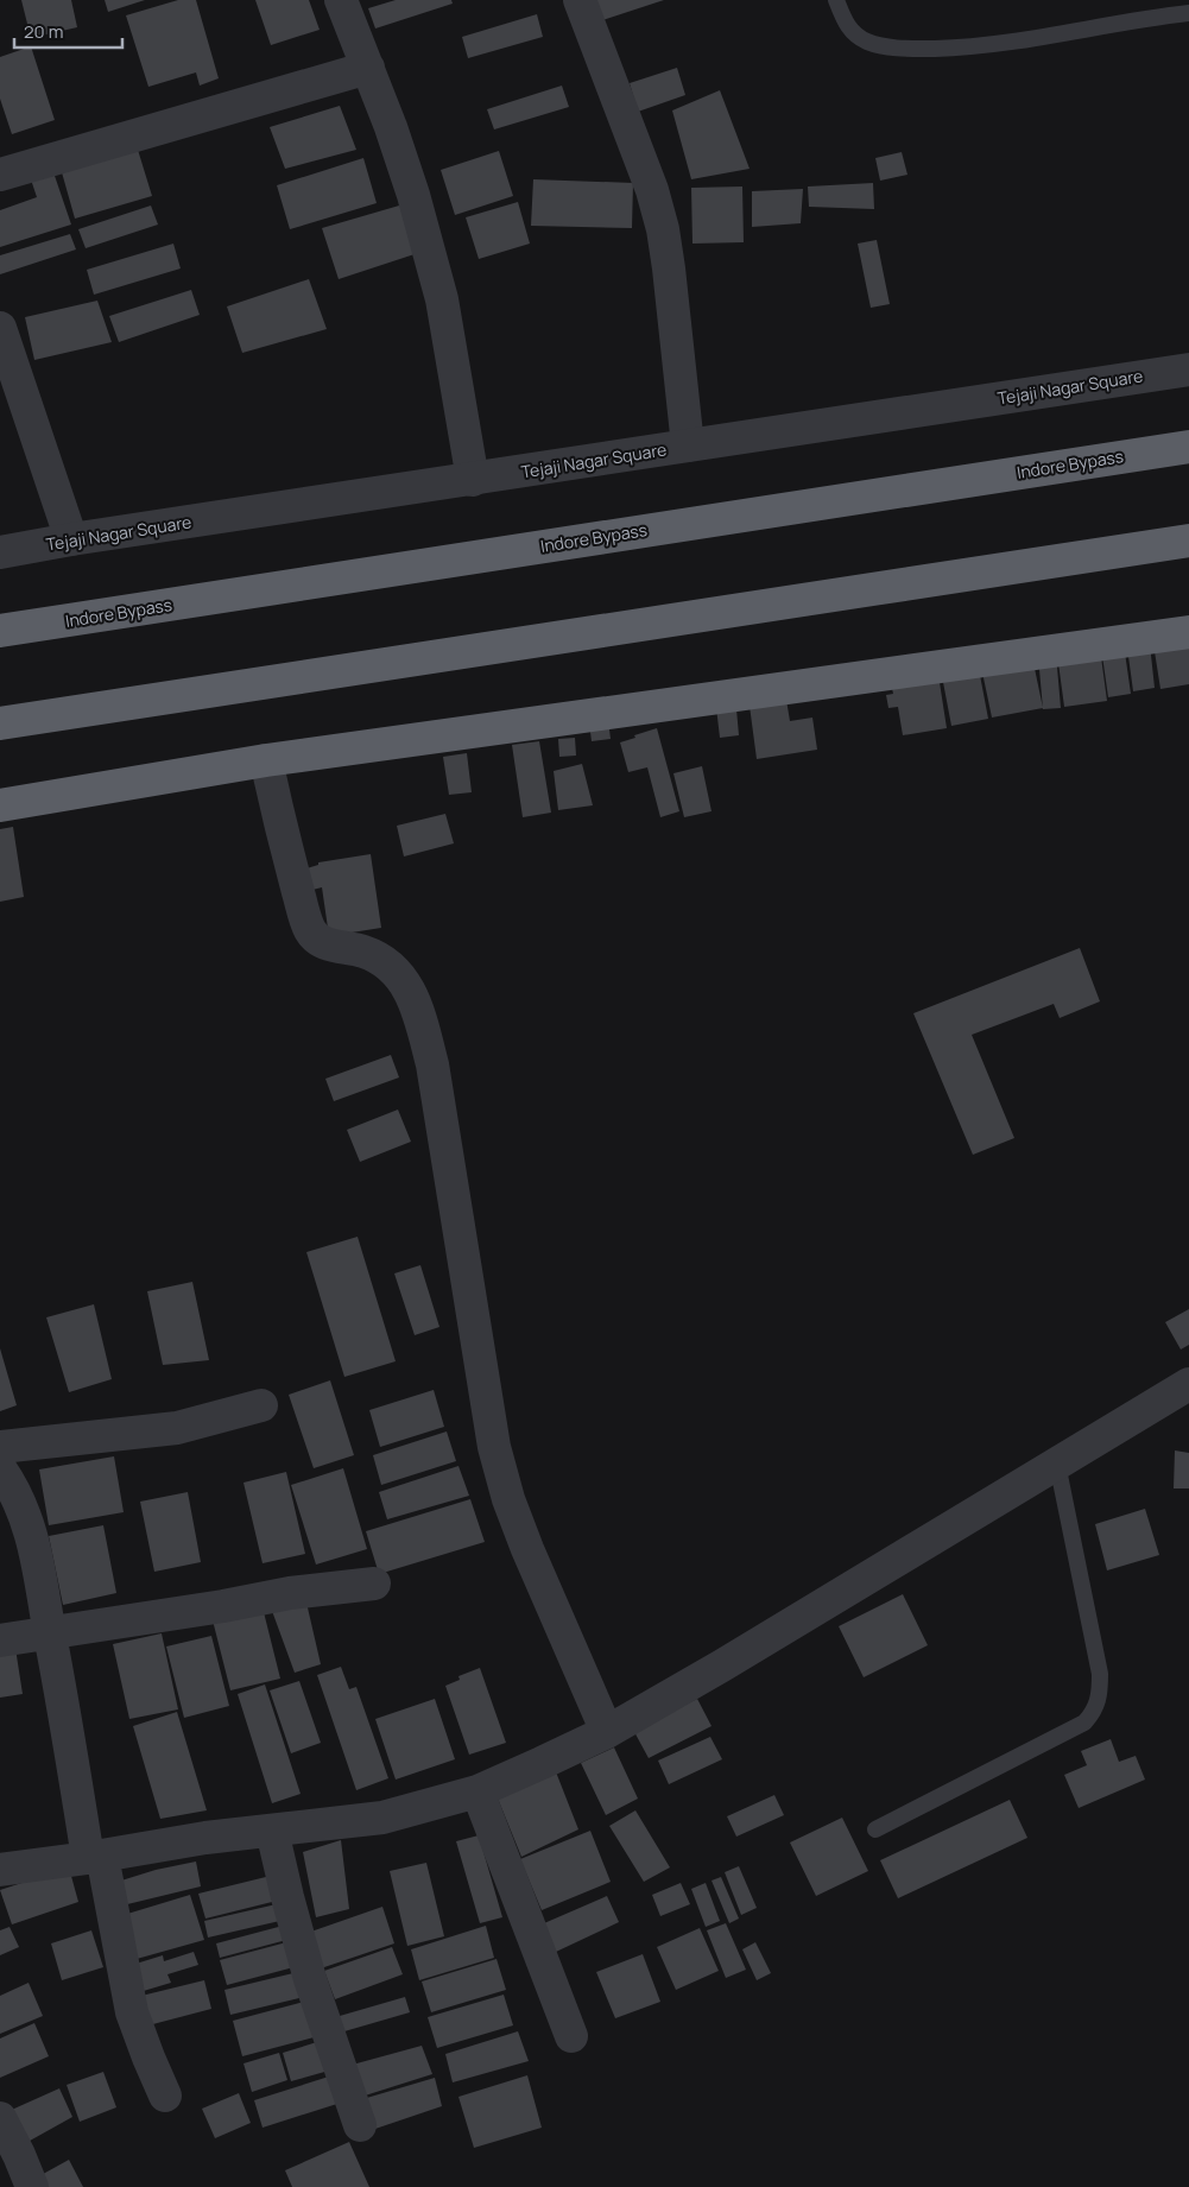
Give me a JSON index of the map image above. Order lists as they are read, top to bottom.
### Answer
{
  "streets": {
    "highway": ["Indore Bypass"],
    "street": ["Tejaji Nagar Square"]
  },
  "scale_bar": "20 m"
}
